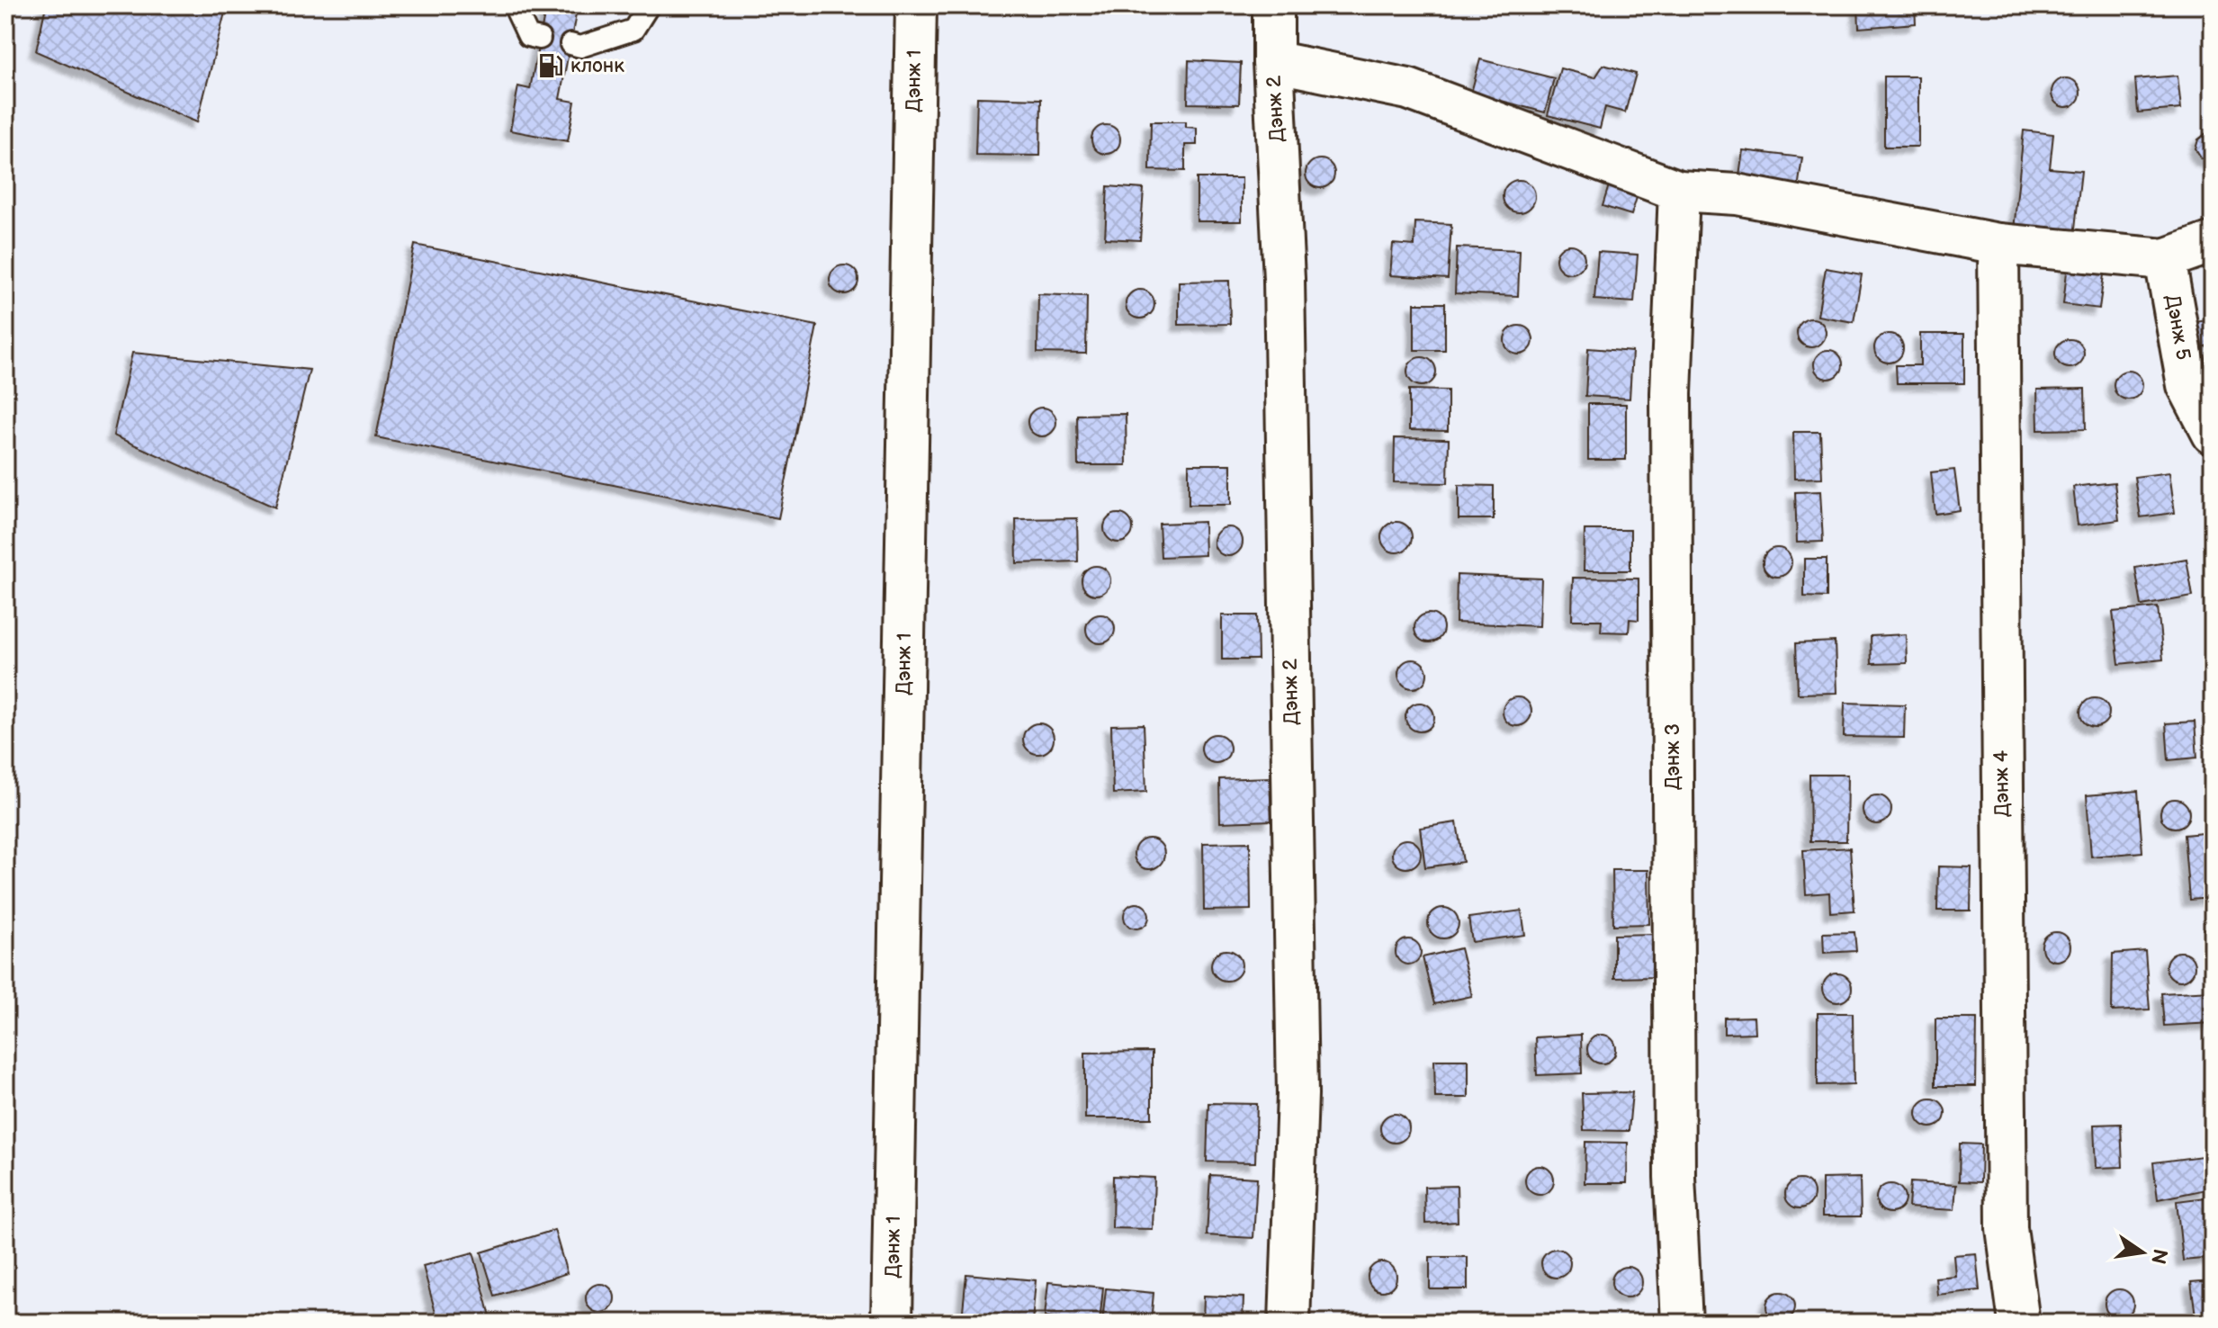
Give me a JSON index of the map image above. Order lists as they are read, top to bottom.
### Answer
{
  "streets": {
    "street": [
      "Дэнж 1",
      "Дэнж 2",
      "Дэнж 5",
      "Дэнж 3",
      "Дэнж 4"
    ]
  },
  "places": {
    "fuel station": ["клонк"]
  },
  "north": "right"
}
